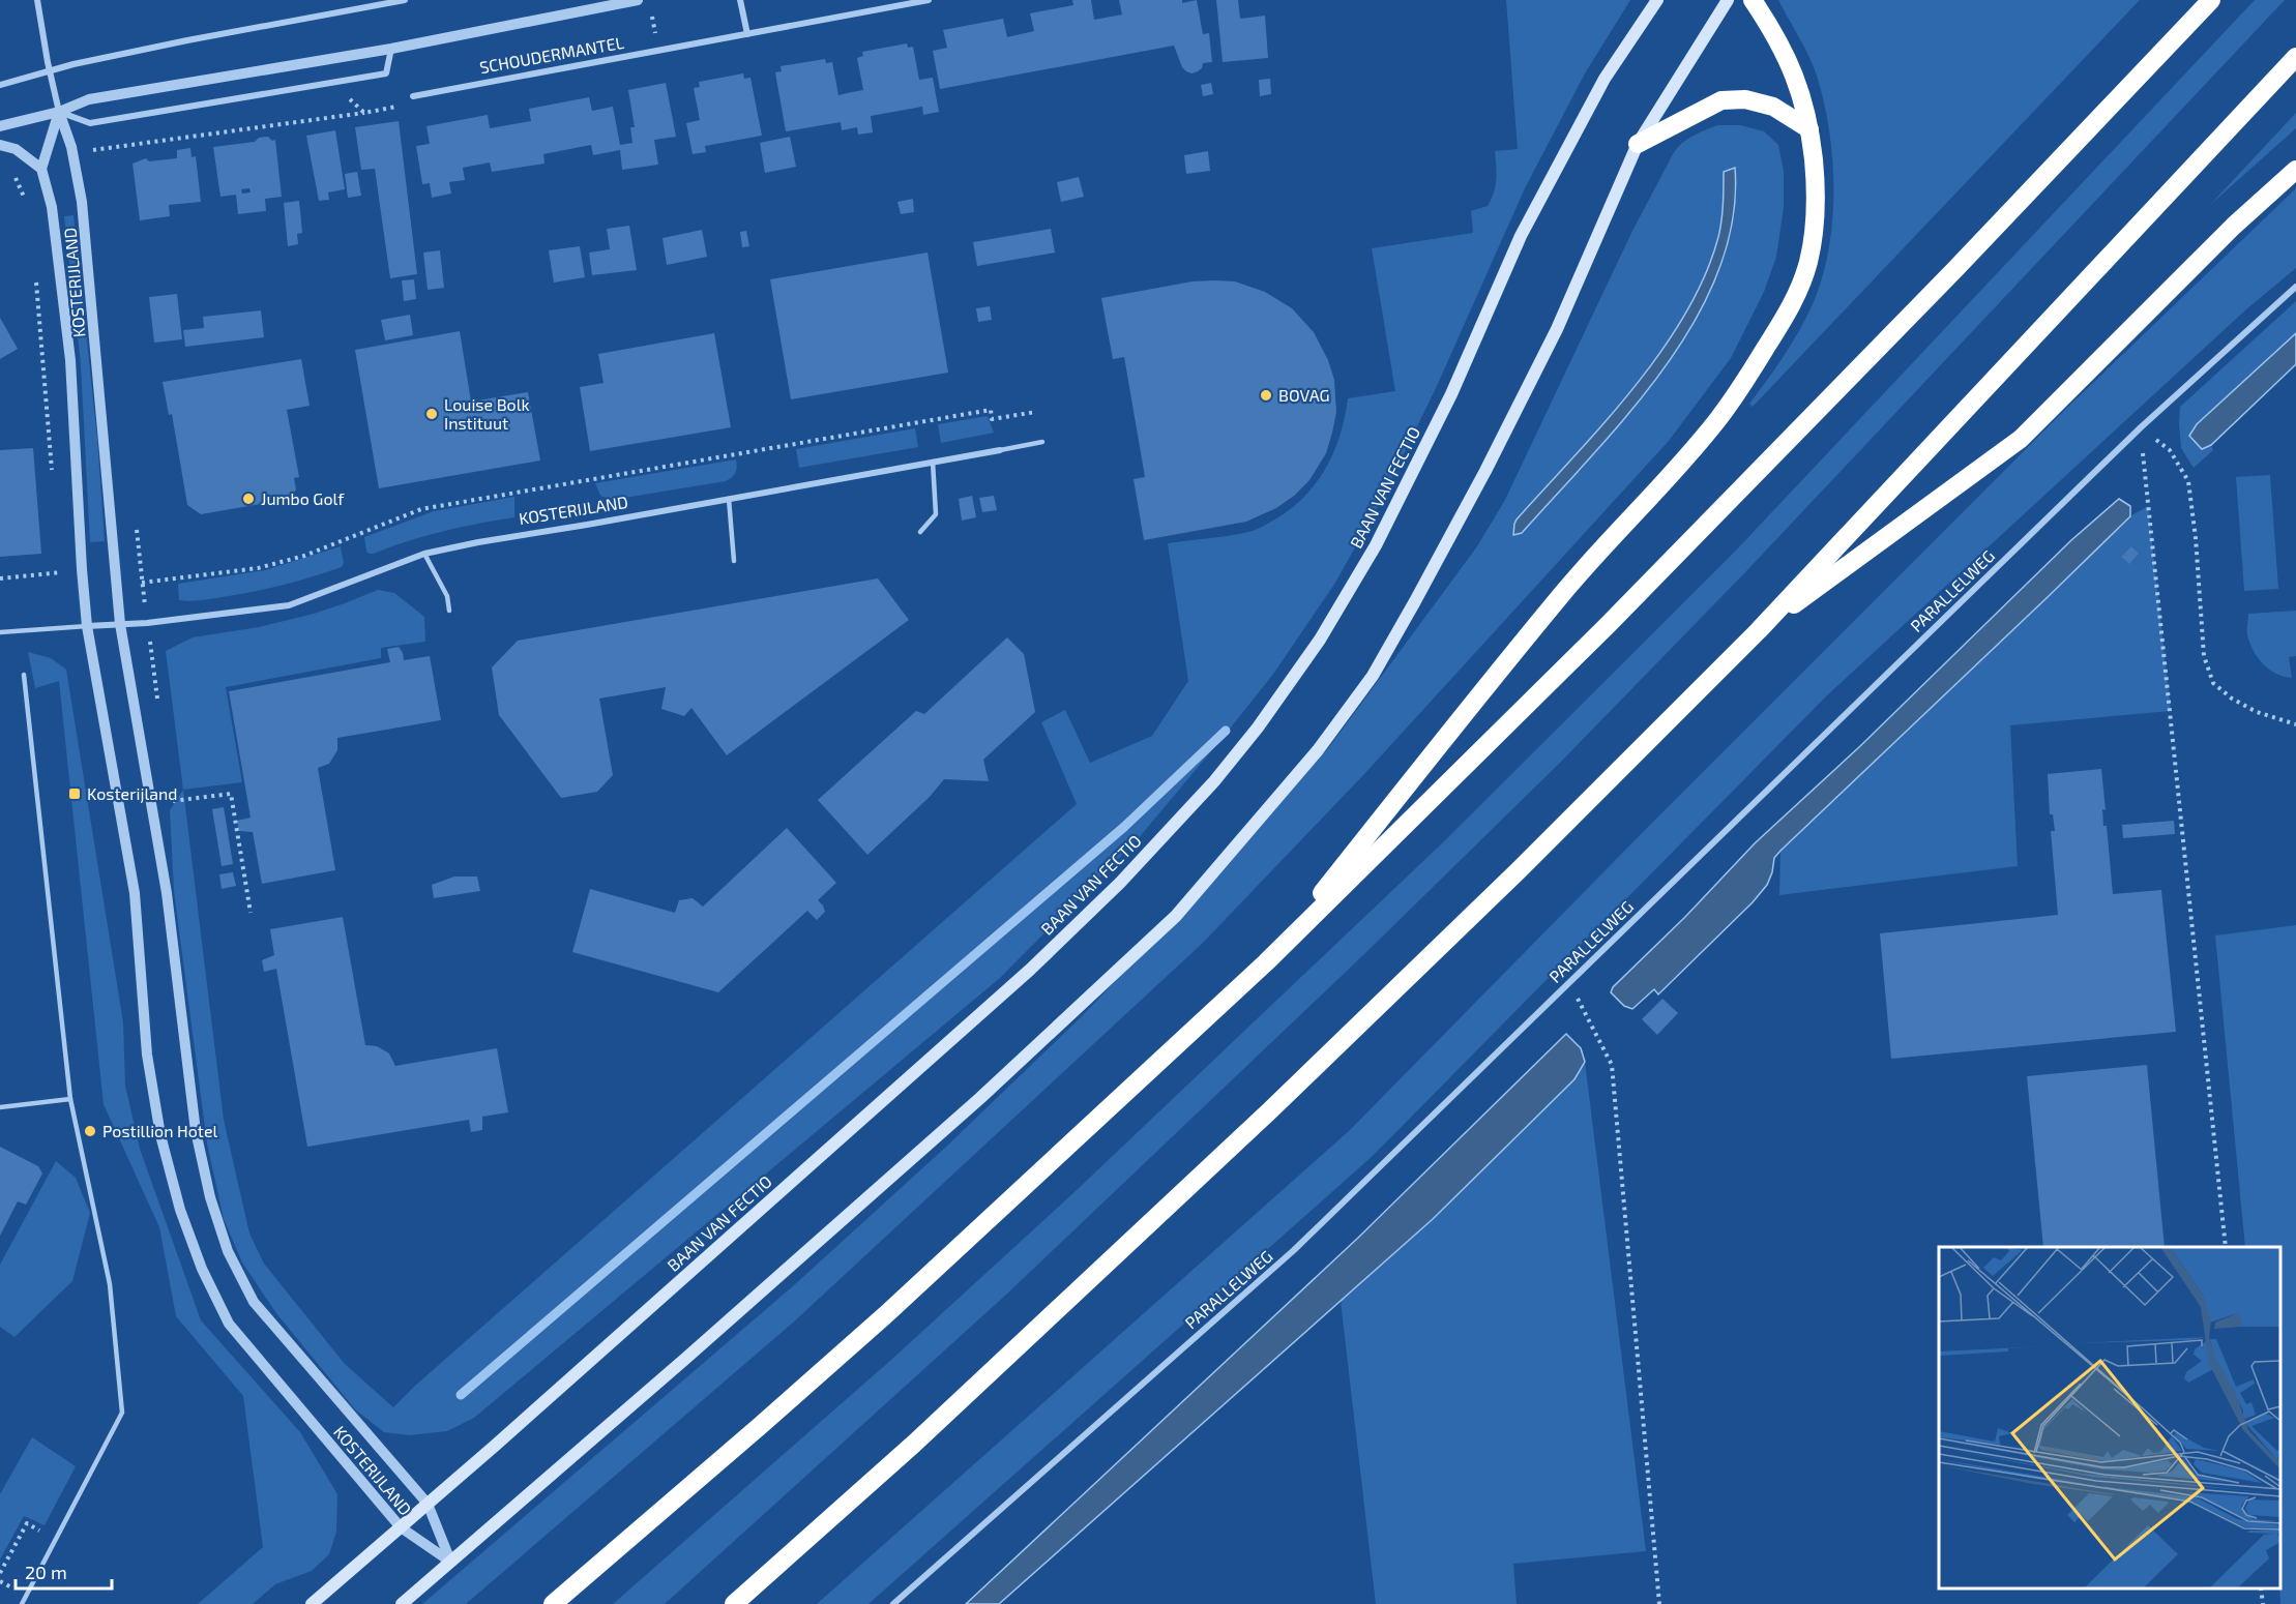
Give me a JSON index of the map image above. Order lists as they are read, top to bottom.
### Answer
{
  "streets": {
    "main road": ["BAAN VAN FECTIO"],
    "street": ["SCHOUDERMANTEL", "KOSTERIJLAND", "PARALLELWEG"]
  },
  "crossings": [
    ["SCHOUDERMANTEL", "KOSTERIJLAND"],
    ["KOSTERIJLAND", "BAAN VAN FECTIO"]
  ],
  "places": {
    "other": [
      "BOVAG",
      "Louise Bolk Instituut",
      "Jumbo Golf",
      "Postillion Hotel"
    ],
    "transit": ["Kosterijland"]
  },
  "scale_bar": "20 m"
}
